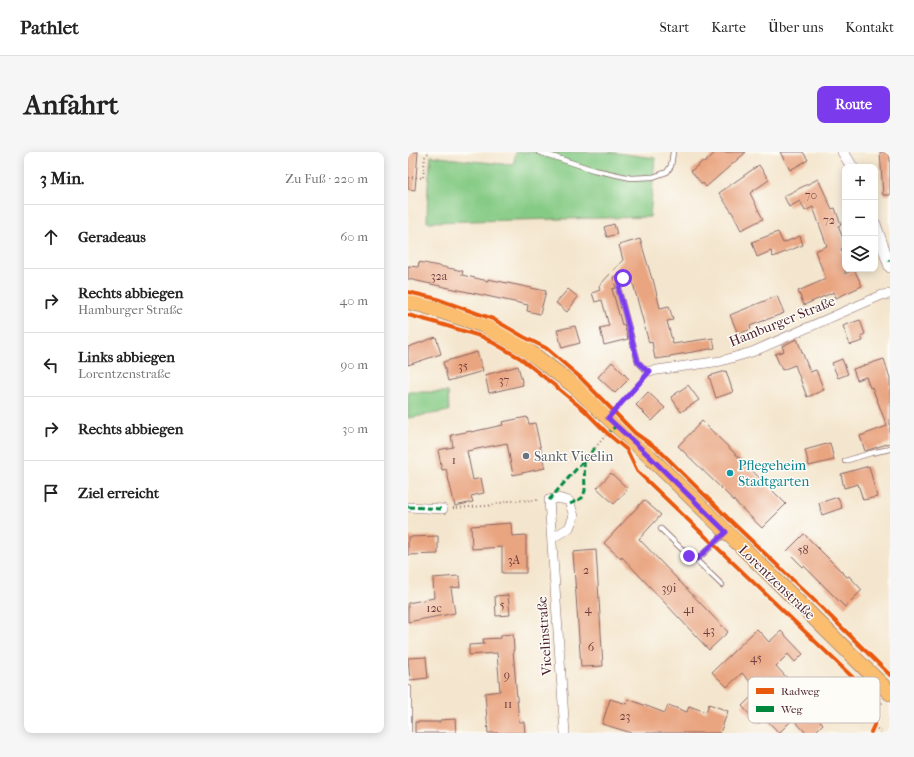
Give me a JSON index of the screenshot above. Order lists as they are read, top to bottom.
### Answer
{
  "streets": {
    "main road": ["Lorentzenstraße"],
    "street": ["Hamburger Straße", "Vicelinstraße"]
  },
  "places": ["Sankt Vicelin", "Pflegeheim Stadtgarten"],
  "house_numbers": [
    "70",
    "72",
    "32a",
    "35",
    "37",
    "1",
    "58",
    "3A",
    "2",
    "39i",
    "5",
    "12c",
    "4",
    "41",
    "43",
    "6",
    "45",
    "9",
    "11",
    "23"
  ],
  "legend": ["Radweg", "Weg"],
  "page": {
    "header": "Pathlet",
    "nav": [
      "Start",
      "Karte",
      "Über uns",
      "Kontakt"
    ],
    "buttons": "Route",
    "title": "Anfahrt",
    "heading": ["3 Min.", "Zu Fuß · 220 m"],
    "map_buttons": ["+", "−"],
    "list": [
      ["Geradeaus", "60 m"],
      ["Rechts abbiegen", "Hamburger Straße", "40 m"],
      ["Links abbiegen", "Lorentzenstraße", "90 m"],
      ["Rechts abbiegen", "30 m"],
      "Ziel erreicht"
    ]
  }
}
